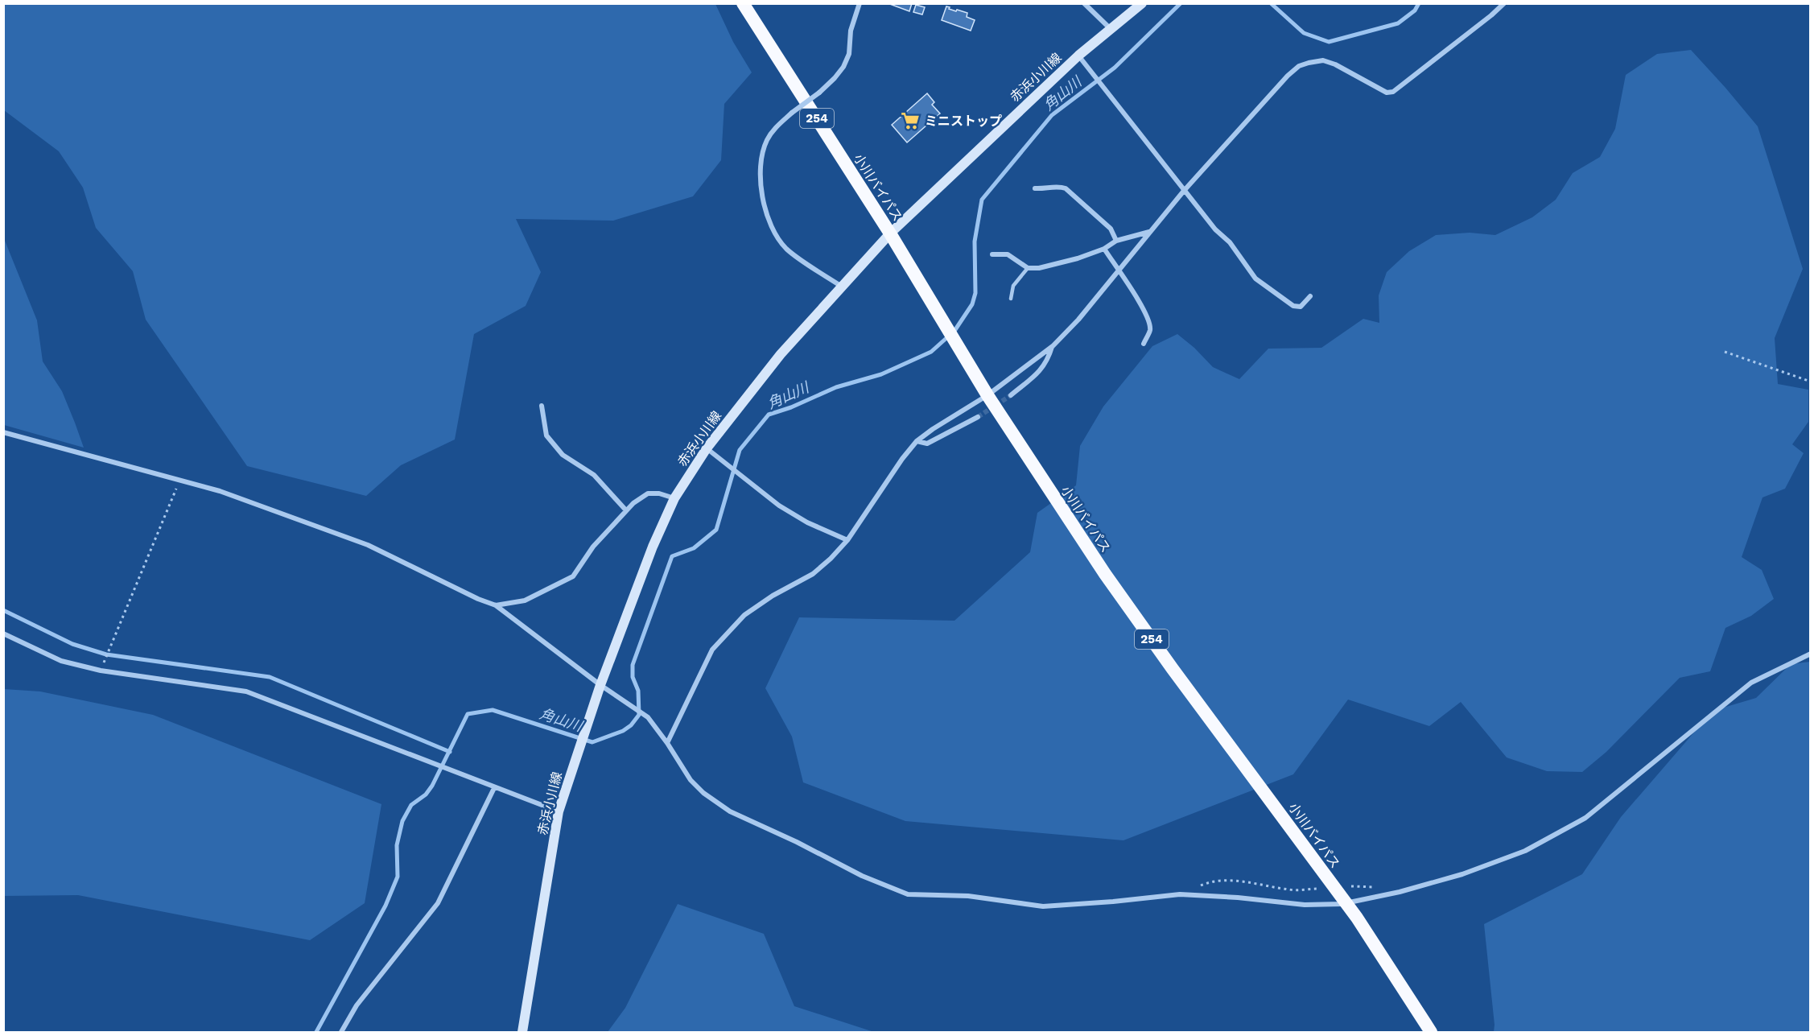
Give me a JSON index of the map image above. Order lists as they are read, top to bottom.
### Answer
{
  "streets": {
    "highway": ["254", "小川バイパス"],
    "main road": ["赤浜小川線"]
  },
  "crossings": [
    ["赤浜小川線", "小川バイパス"]
  ],
  "water": ["角山川"],
  "places": {
    "supermarket": ["ミニストップ"]
  }
}
